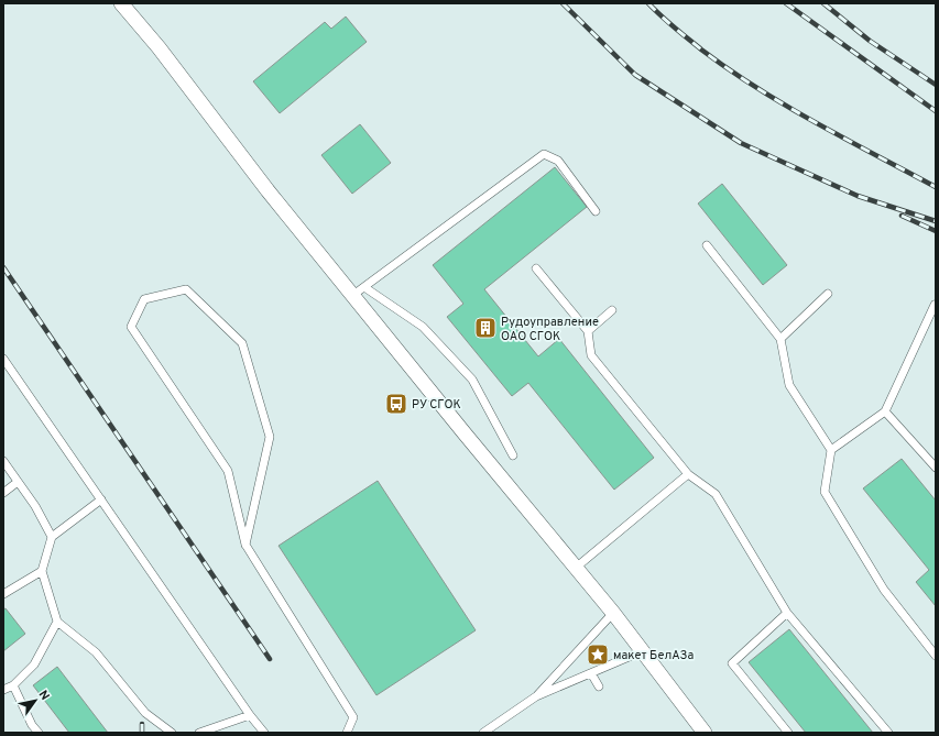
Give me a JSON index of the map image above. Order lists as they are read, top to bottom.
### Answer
{
  "places": {
    "building": ["Рудоуправление ОАО СГОК"],
    "bus stop": ["РУ СГОК"],
    "place": ["макет БелАЗа"]
  },
  "north": "top right"
}
